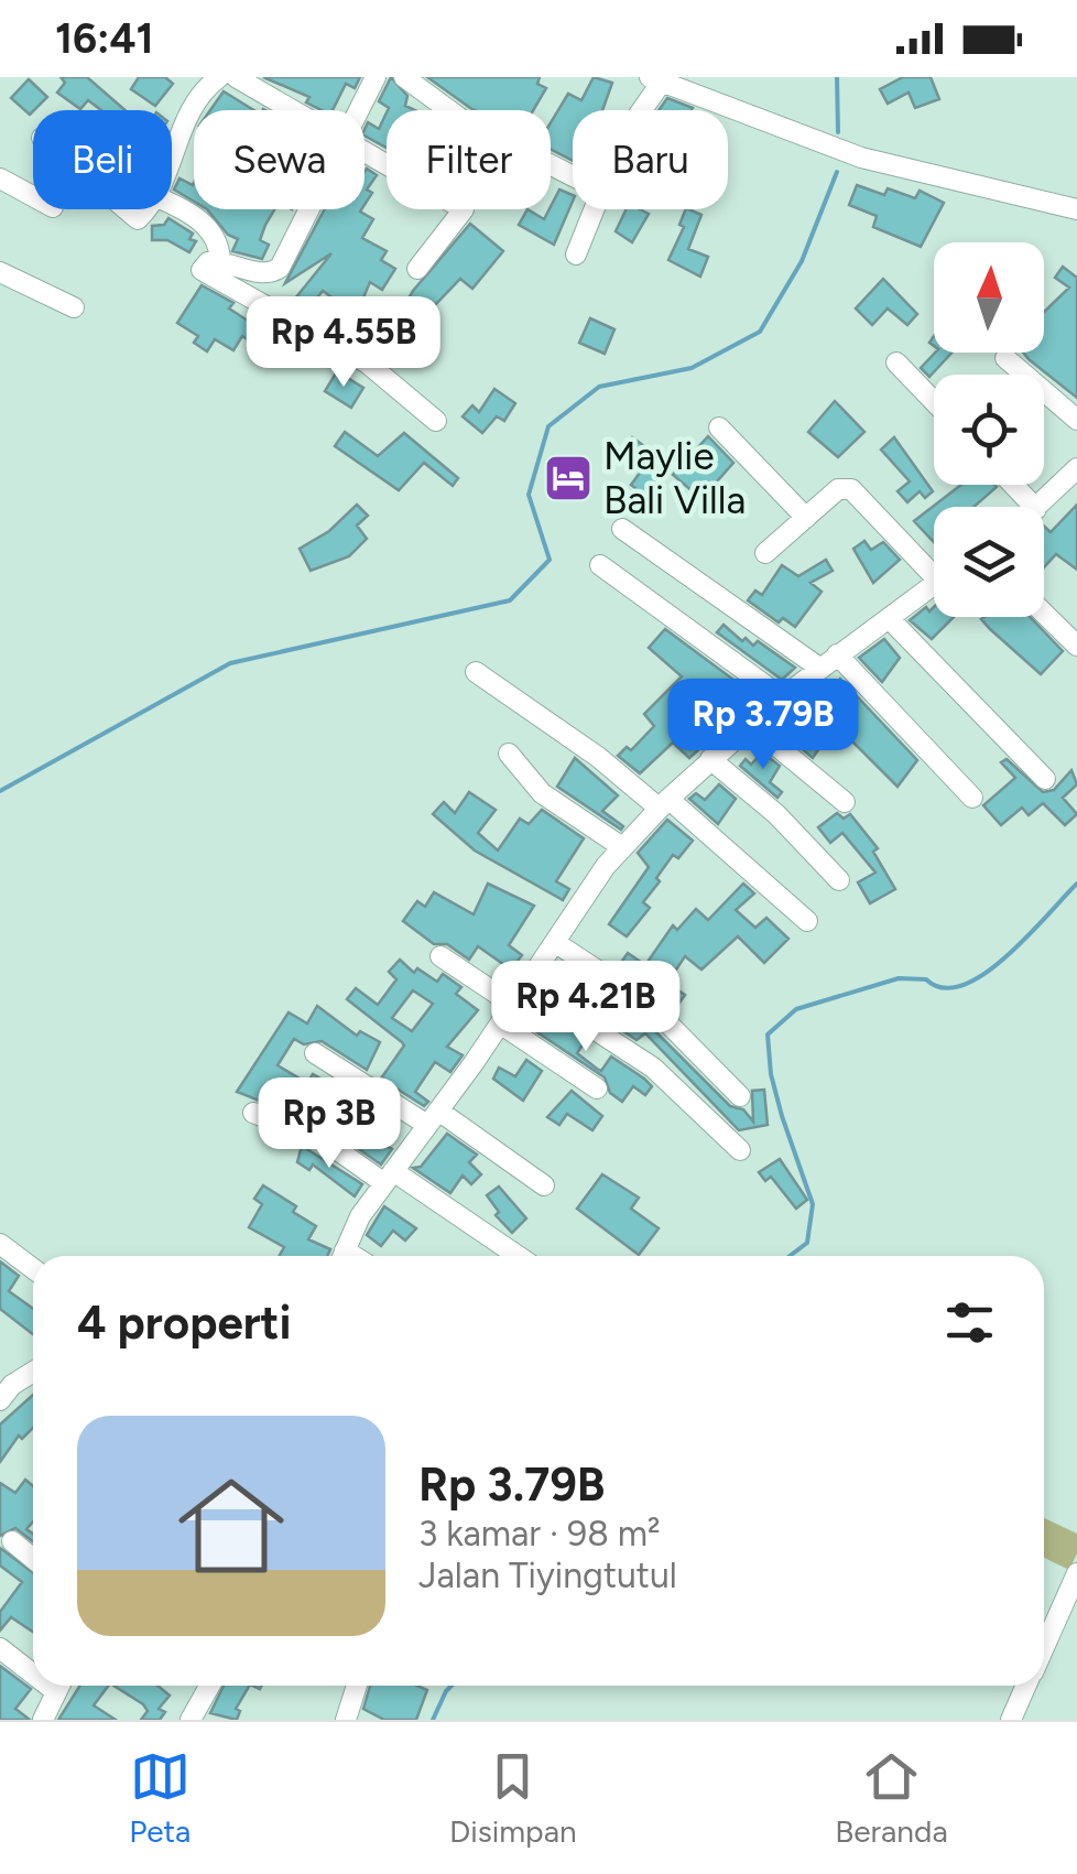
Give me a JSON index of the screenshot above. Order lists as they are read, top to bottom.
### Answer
{
  "places": {
    "hotel": ["Maylie Bali Villa"]
  },
  "north": "top",
  "page": {
    "status": "16:41",
    "chip": [
      "Beli",
      "Sewa",
      "Filter",
      "Baru"
    ],
    "price": [
      "Rp 4.55B",
      "Rp 3.79B",
      "Rp 4.21B",
      "Rp 3B"
    ],
    "heading": "4 properti",
    "list": [
      {
        "name": "Rp 3.79B",
        "note": "3 kamar · 98 m² · Jalan Tiyingtutul"
      }
    ],
    "tabs": ["Peta", "Disimpan", "Beranda"]
  }
}
